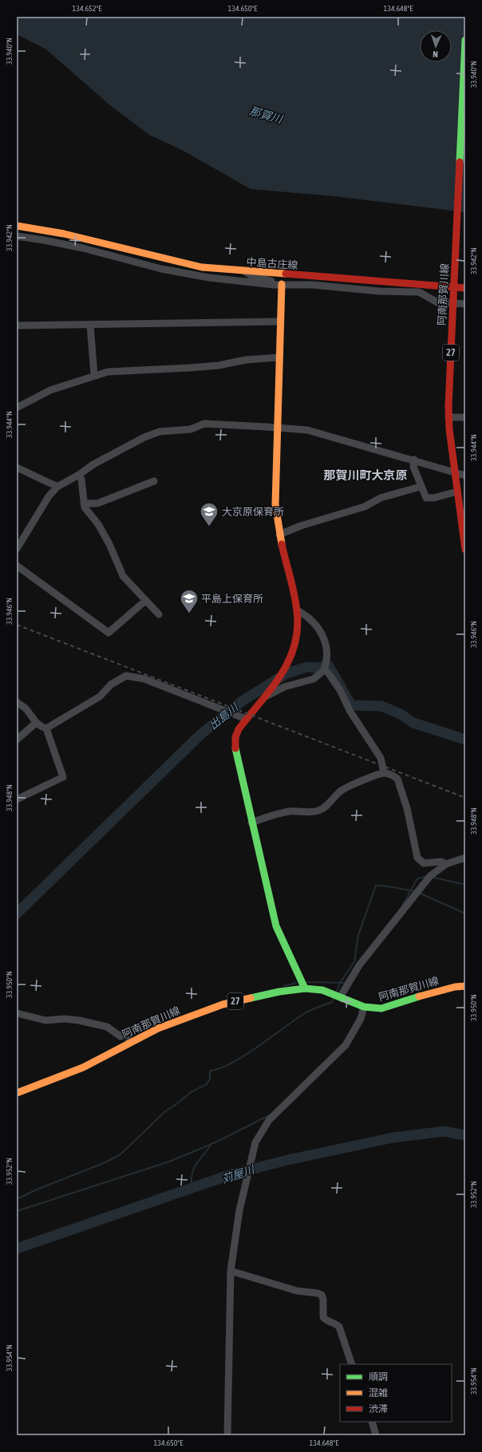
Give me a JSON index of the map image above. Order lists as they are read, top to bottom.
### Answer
{
  "streets": {
    "main road": ["中島古庄線", "阿南那賀川線", "27"]
  },
  "crossings": [
    ["中島古庄線", "阿南那賀川線"]
  ],
  "districts": ["那賀川町大京原"],
  "water": ["那賀川", "出島川", "苅屋川"],
  "places": {
    "school or university": ["大京原保育所", "平島上保育所"]
  },
  "legend": ["順調", "混雑", "渋滞"],
  "north": "bottom",
  "coordinates": [
    "134.652°E",
    "134.650°E",
    "134.648°E",
    "33.940°N",
    "33.942°N",
    "33.944°N",
    "33.946°N",
    "33.948°N",
    "33.950°N",
    "33.952°N",
    "33.954°N"
  ]
}
